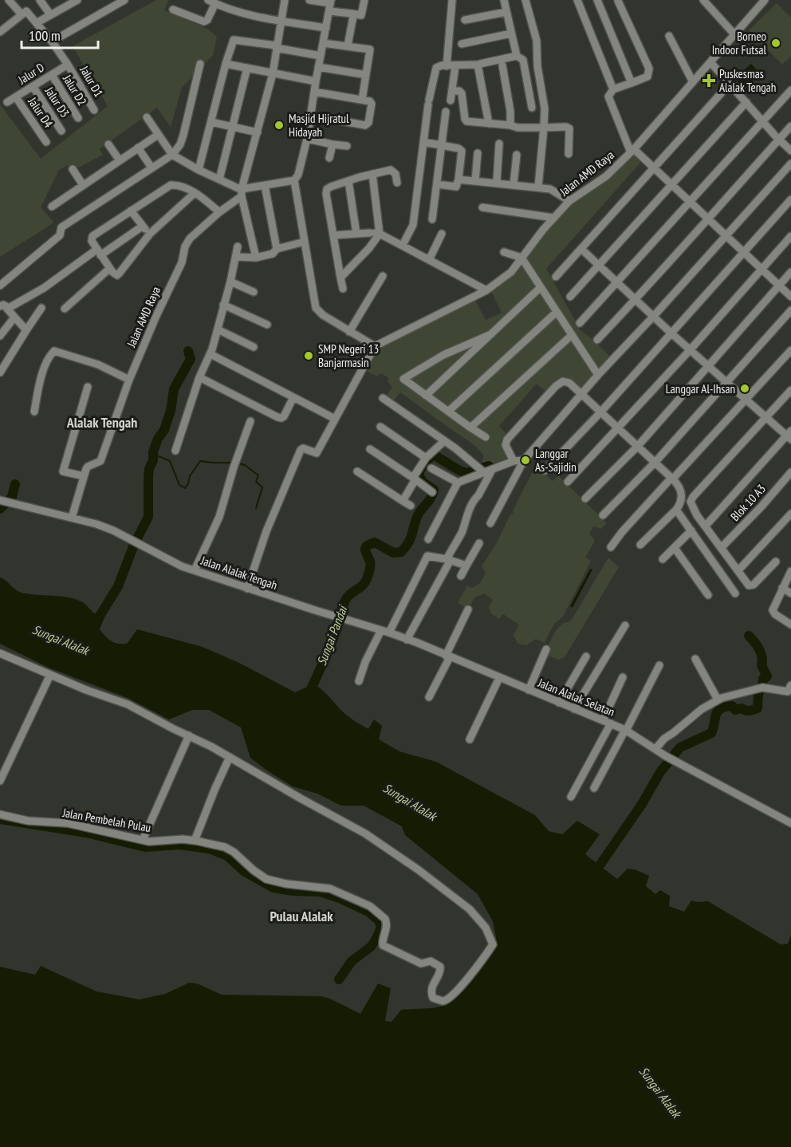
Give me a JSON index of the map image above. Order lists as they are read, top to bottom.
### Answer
{
  "streets": {
    "street": [
      "Jalur D",
      "Jalur D1",
      "Jalur D2",
      "Jalur D3",
      "Jalur D4",
      "Jalan AMD Raya",
      "Blok 10 A3",
      "Jalan Alalak Tengah",
      "Jalan Alalak Selatan",
      "Jalan Pembelah Pulau"
    ]
  },
  "crossings": [
    ["Jalur D", "Jalur D1"],
    ["Jalur D", "Jalur D2"],
    ["Jalur D", "Jalur D3"],
    ["Jalur D", "Jalur D4"],
    ["Jalan Alalak Tengah", "Jalan Alalak Selatan"]
  ],
  "districts": ["Alalak Tengah", "Pulau Alalak"],
  "water": ["Sungai Pandai", "Sungai Alalak"],
  "places": {
    "other": [
      "Borneo Indoor Futsal",
      "Masjid Hijratul Hidayah",
      "SMP Negeri 13 Banjarmasin",
      "Langgar Al-Ihsan",
      "Langgar As-Sajidin"
    ],
    "health": ["Puskesmas Alalak Tengah"]
  },
  "scale_bar": "100 m"
}
